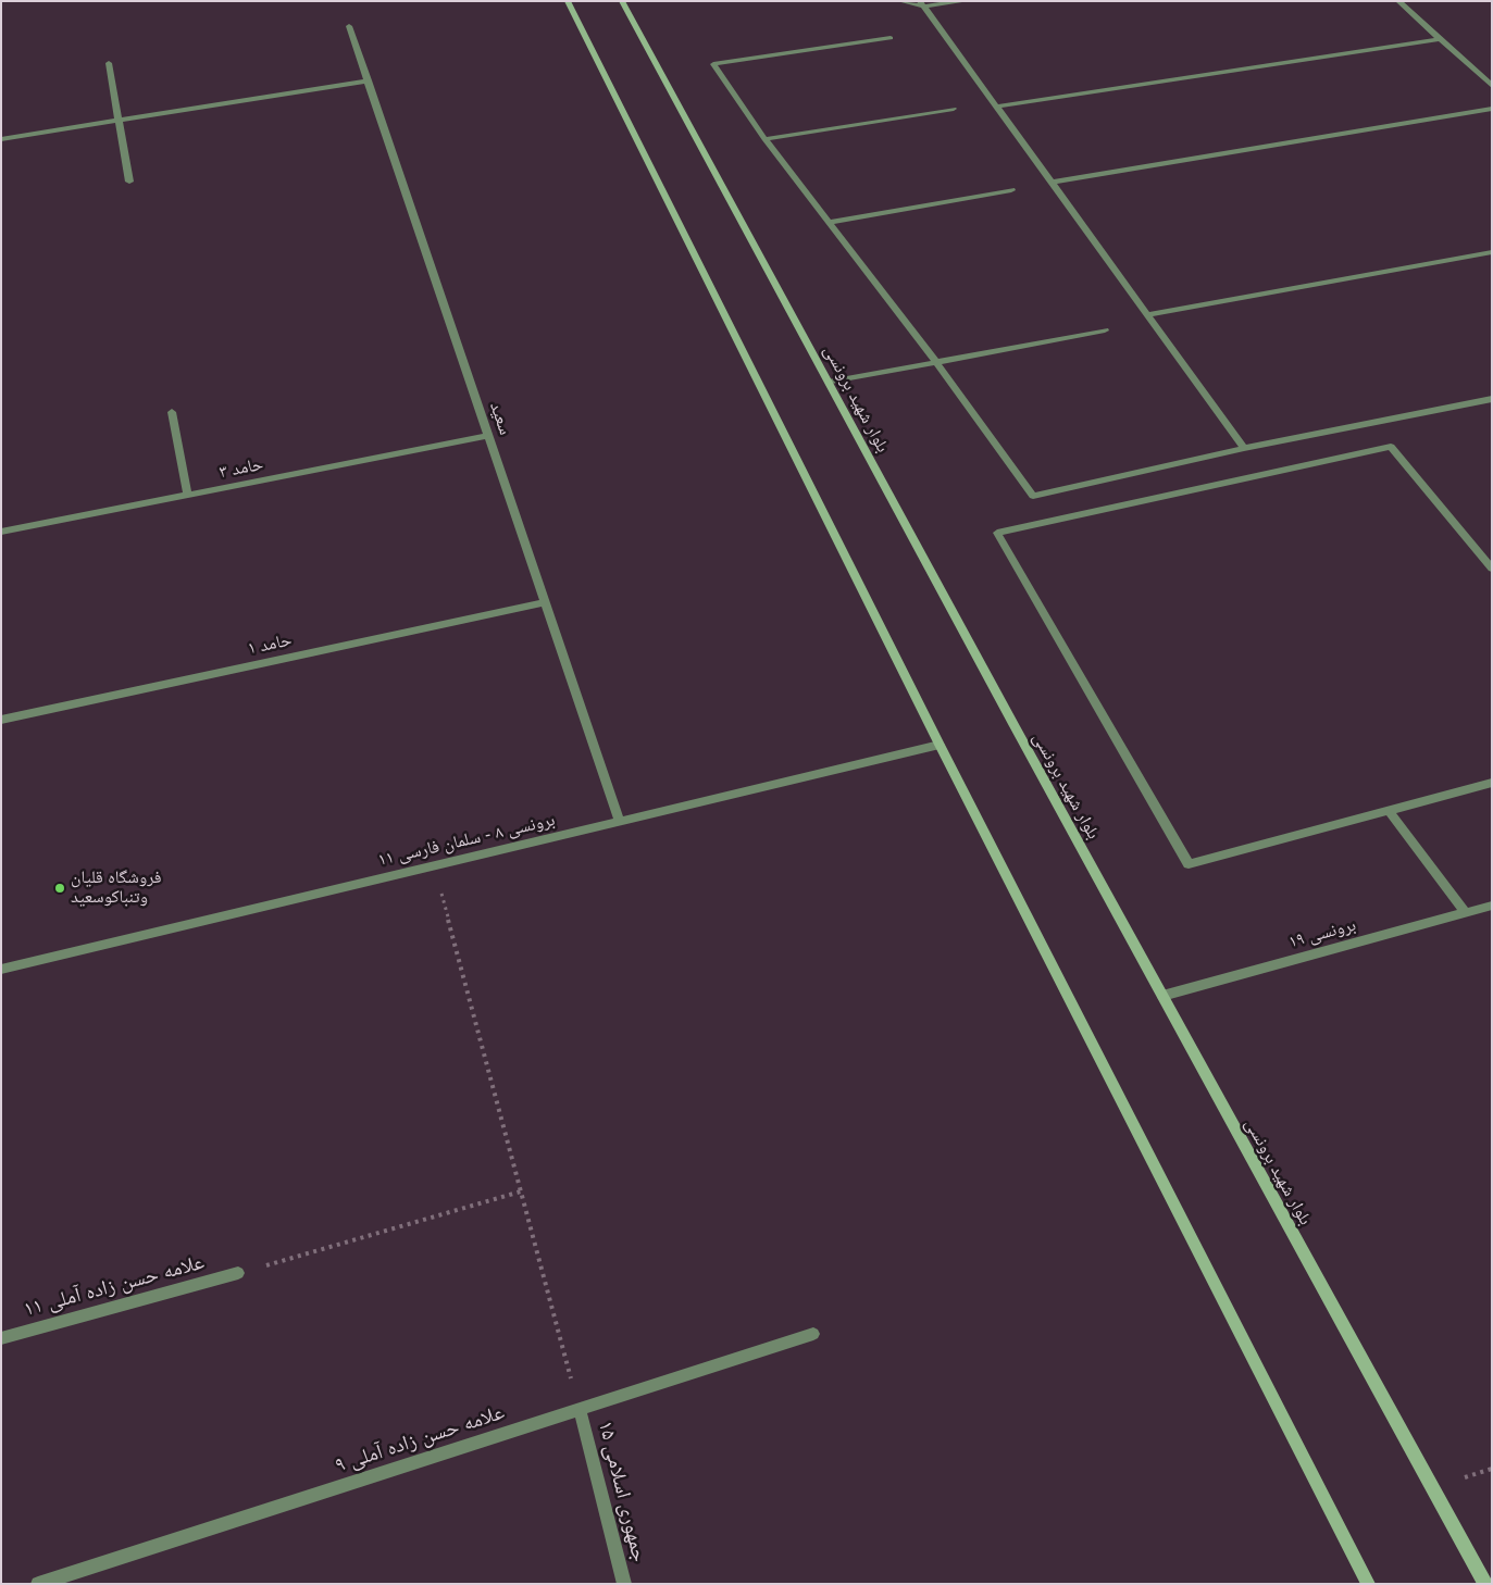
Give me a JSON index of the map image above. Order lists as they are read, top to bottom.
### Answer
{
  "streets": {
    "street": [
      "بلوار شهید برونسی",
      "سعید",
      "حامد ۳",
      "حامد ۱",
      "برونسی ۸ - سلمان فارسی ۱۱",
      "برونسی ۱۹",
      "علامه حسن زاده آملی ۱۱",
      "علامه حسن زاده آملی ۹",
      "جمهوری اسلامی ۱۵"
    ]
  },
  "crossings": [
    ["بلوار شهید برونسی", "برونسی ۱۹"],
    ["سعید", "حامد ۳"],
    ["سعید", "حامد ۱"],
    ["سعید", "برونسی ۸ - سلمان فارسی ۱۱"],
    ["علامه حسن زاده آملی ۹", "جمهوری اسلامی ۱۵"]
  ],
  "places": ["فروشگاه قلیان وتنباکوسعید"]
}
